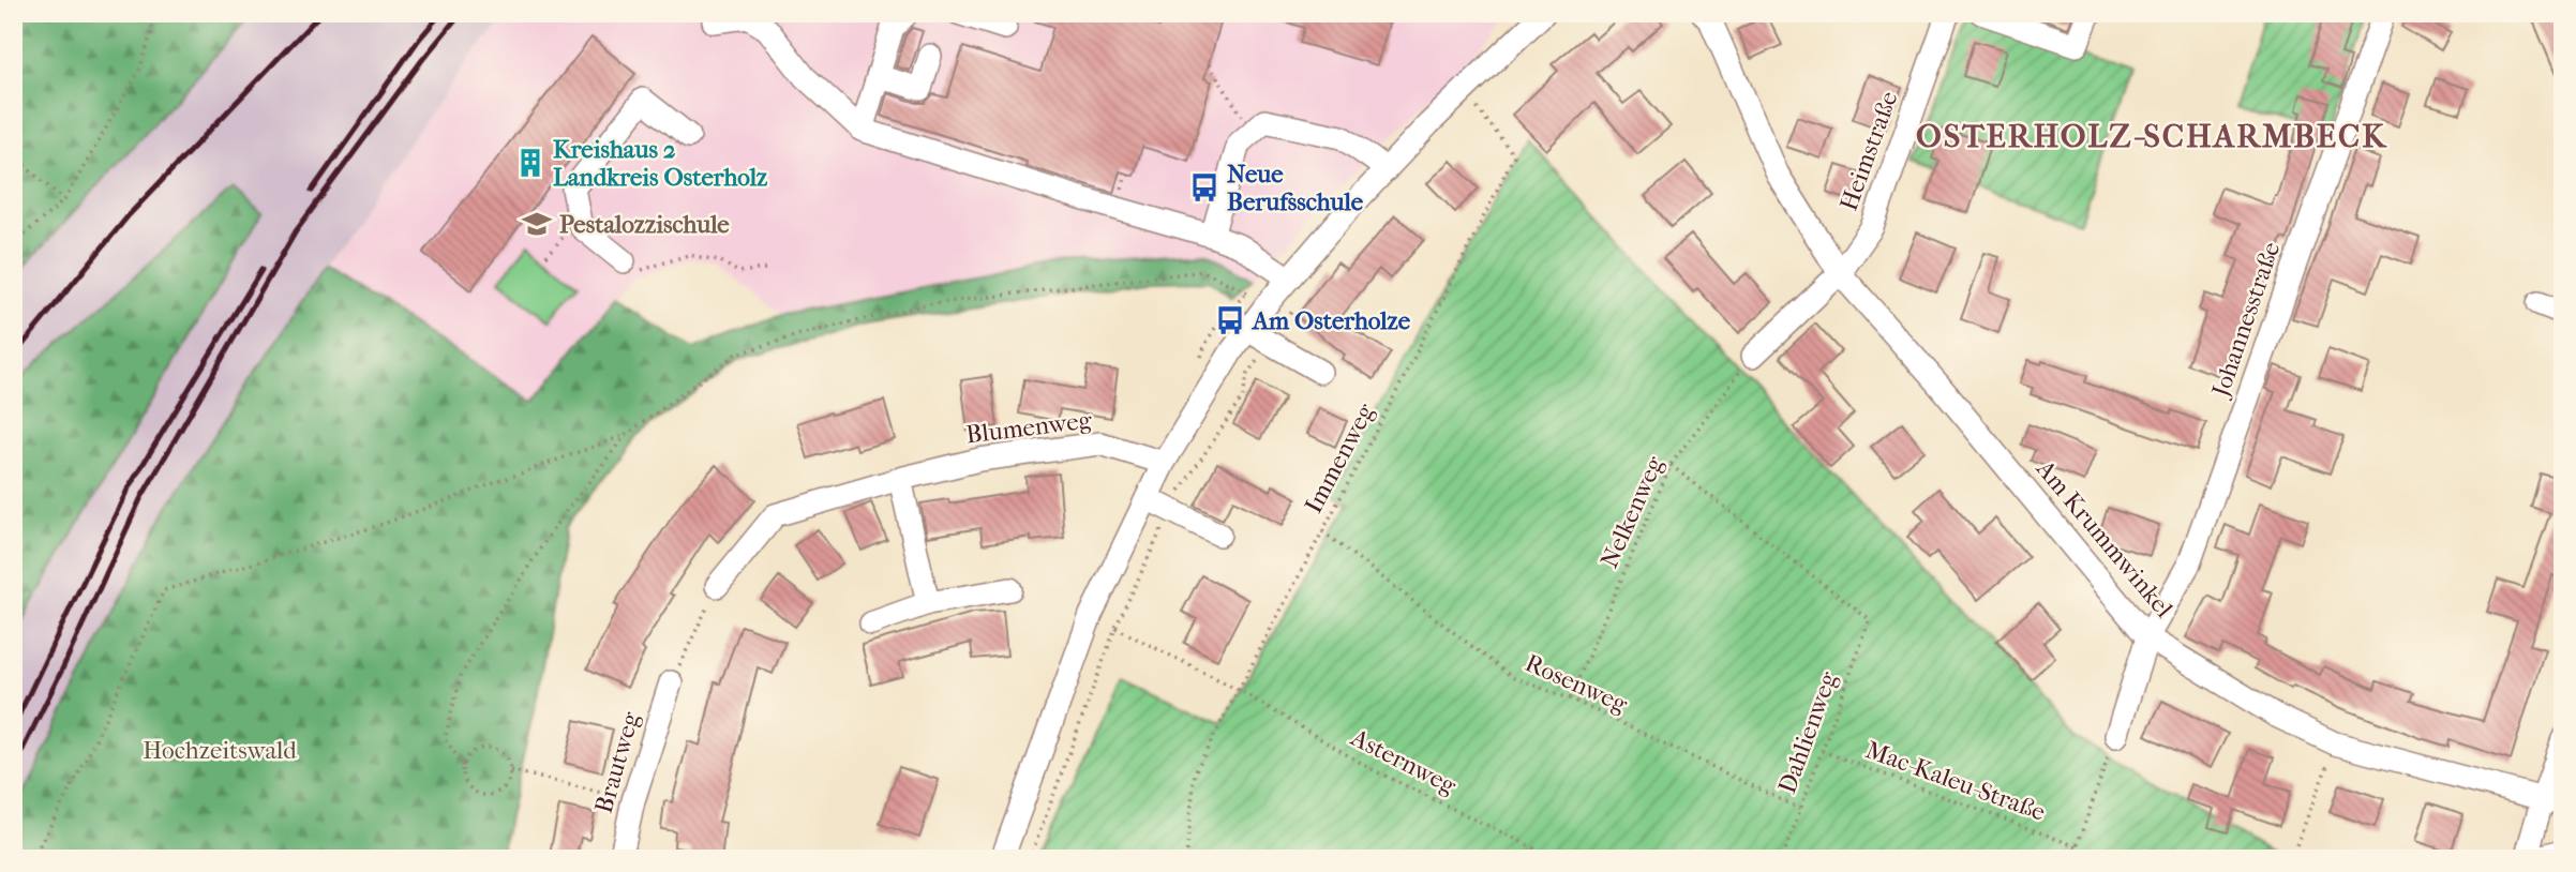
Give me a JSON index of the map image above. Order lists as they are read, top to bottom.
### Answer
{
  "streets": {
    "street": [
      "Heimstraße",
      "Johannesstraße",
      "Blumenweg",
      "Am Krummwinkel",
      "Brautweg"
    ],
    "path": [
      "Immenweg",
      "Nelkenweg",
      "Rosenweg",
      "Dahlienweg",
      "Asternweg",
      "Mac-Kaleu-Straße"
    ]
  },
  "crossings": [
    ["Heimstraße", "Nelkenweg"],
    ["Heimstraße", "Am Krummwinkel"],
    ["Johannesstraße", "Am Krummwinkel"],
    ["Immenweg", "Rosenweg"],
    ["Immenweg", "Asternweg"],
    ["Nelkenweg", "Rosenweg"],
    ["Nelkenweg", "Dahlienweg"],
    ["Rosenweg", "Dahlienweg"],
    ["Dahlienweg", "Mac-Kaleu-Straße"]
  ],
  "districts": ["OSTERHOLZ-SCHARMBECK"],
  "parks": ["Hochzeitswald"],
  "places": {
    "building": ["Kreishaus 2 Landkreis Osterholz"],
    "bus stop": ["Neue Berufsschule", "Am Osterholze"],
    "school or university": ["Pestalozzischule"]
  }
}
